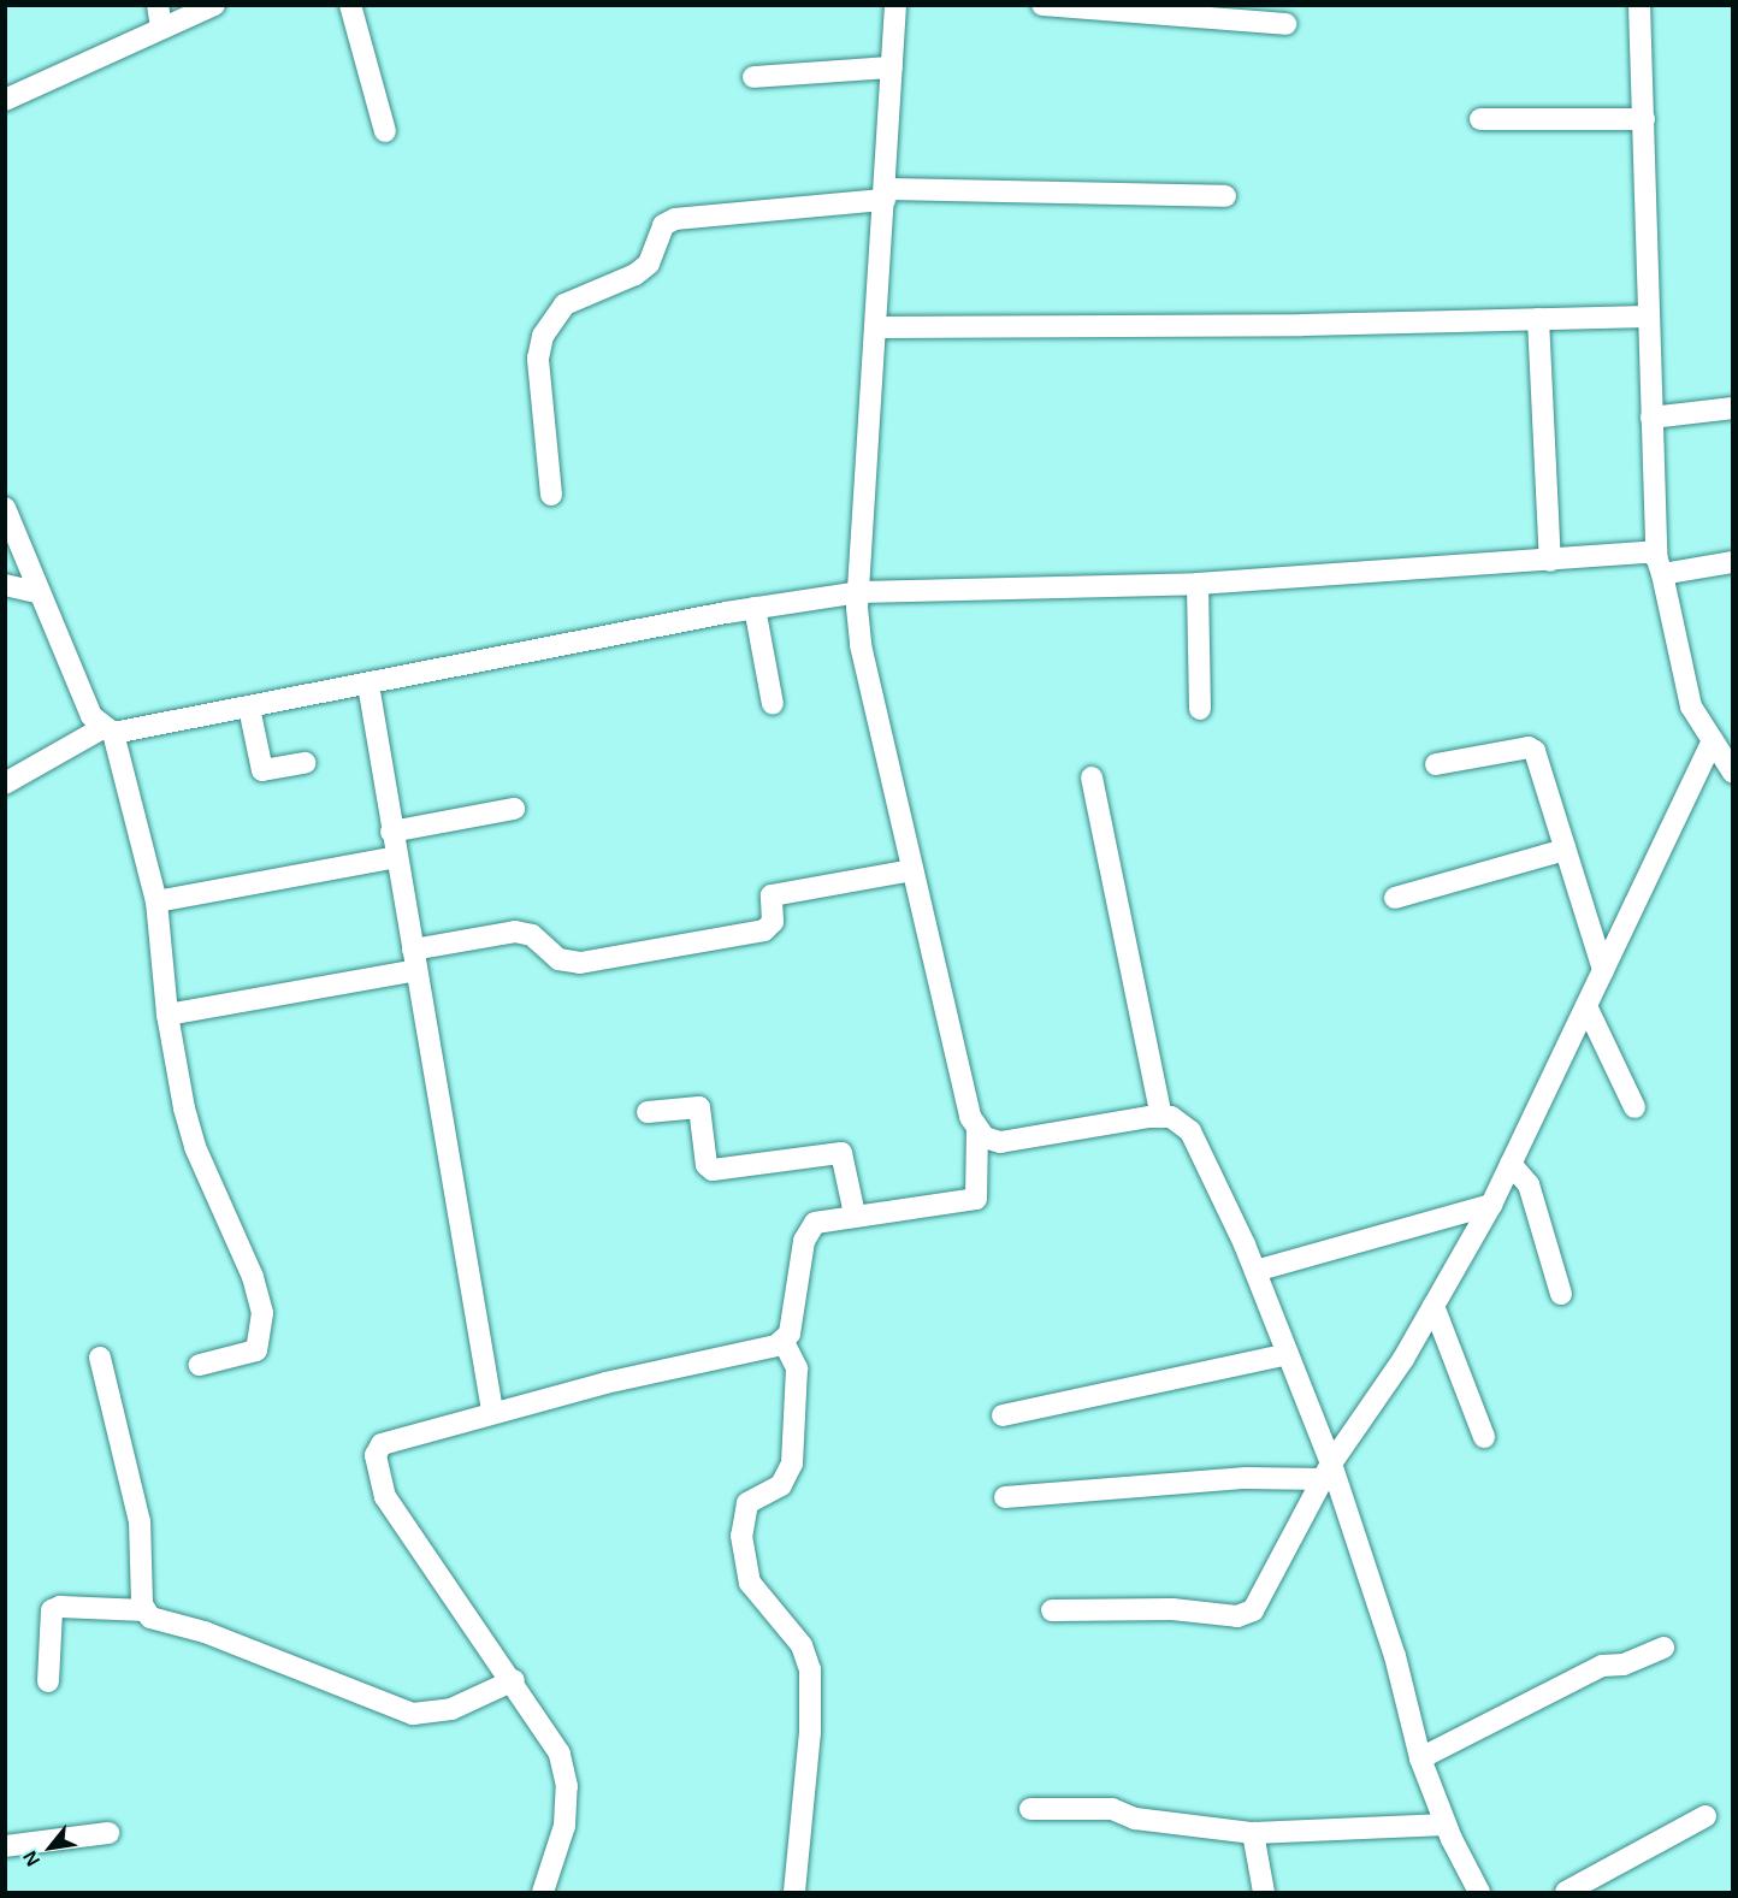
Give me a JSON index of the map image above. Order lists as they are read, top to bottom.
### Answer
{
  "north": "bottom left"
}
